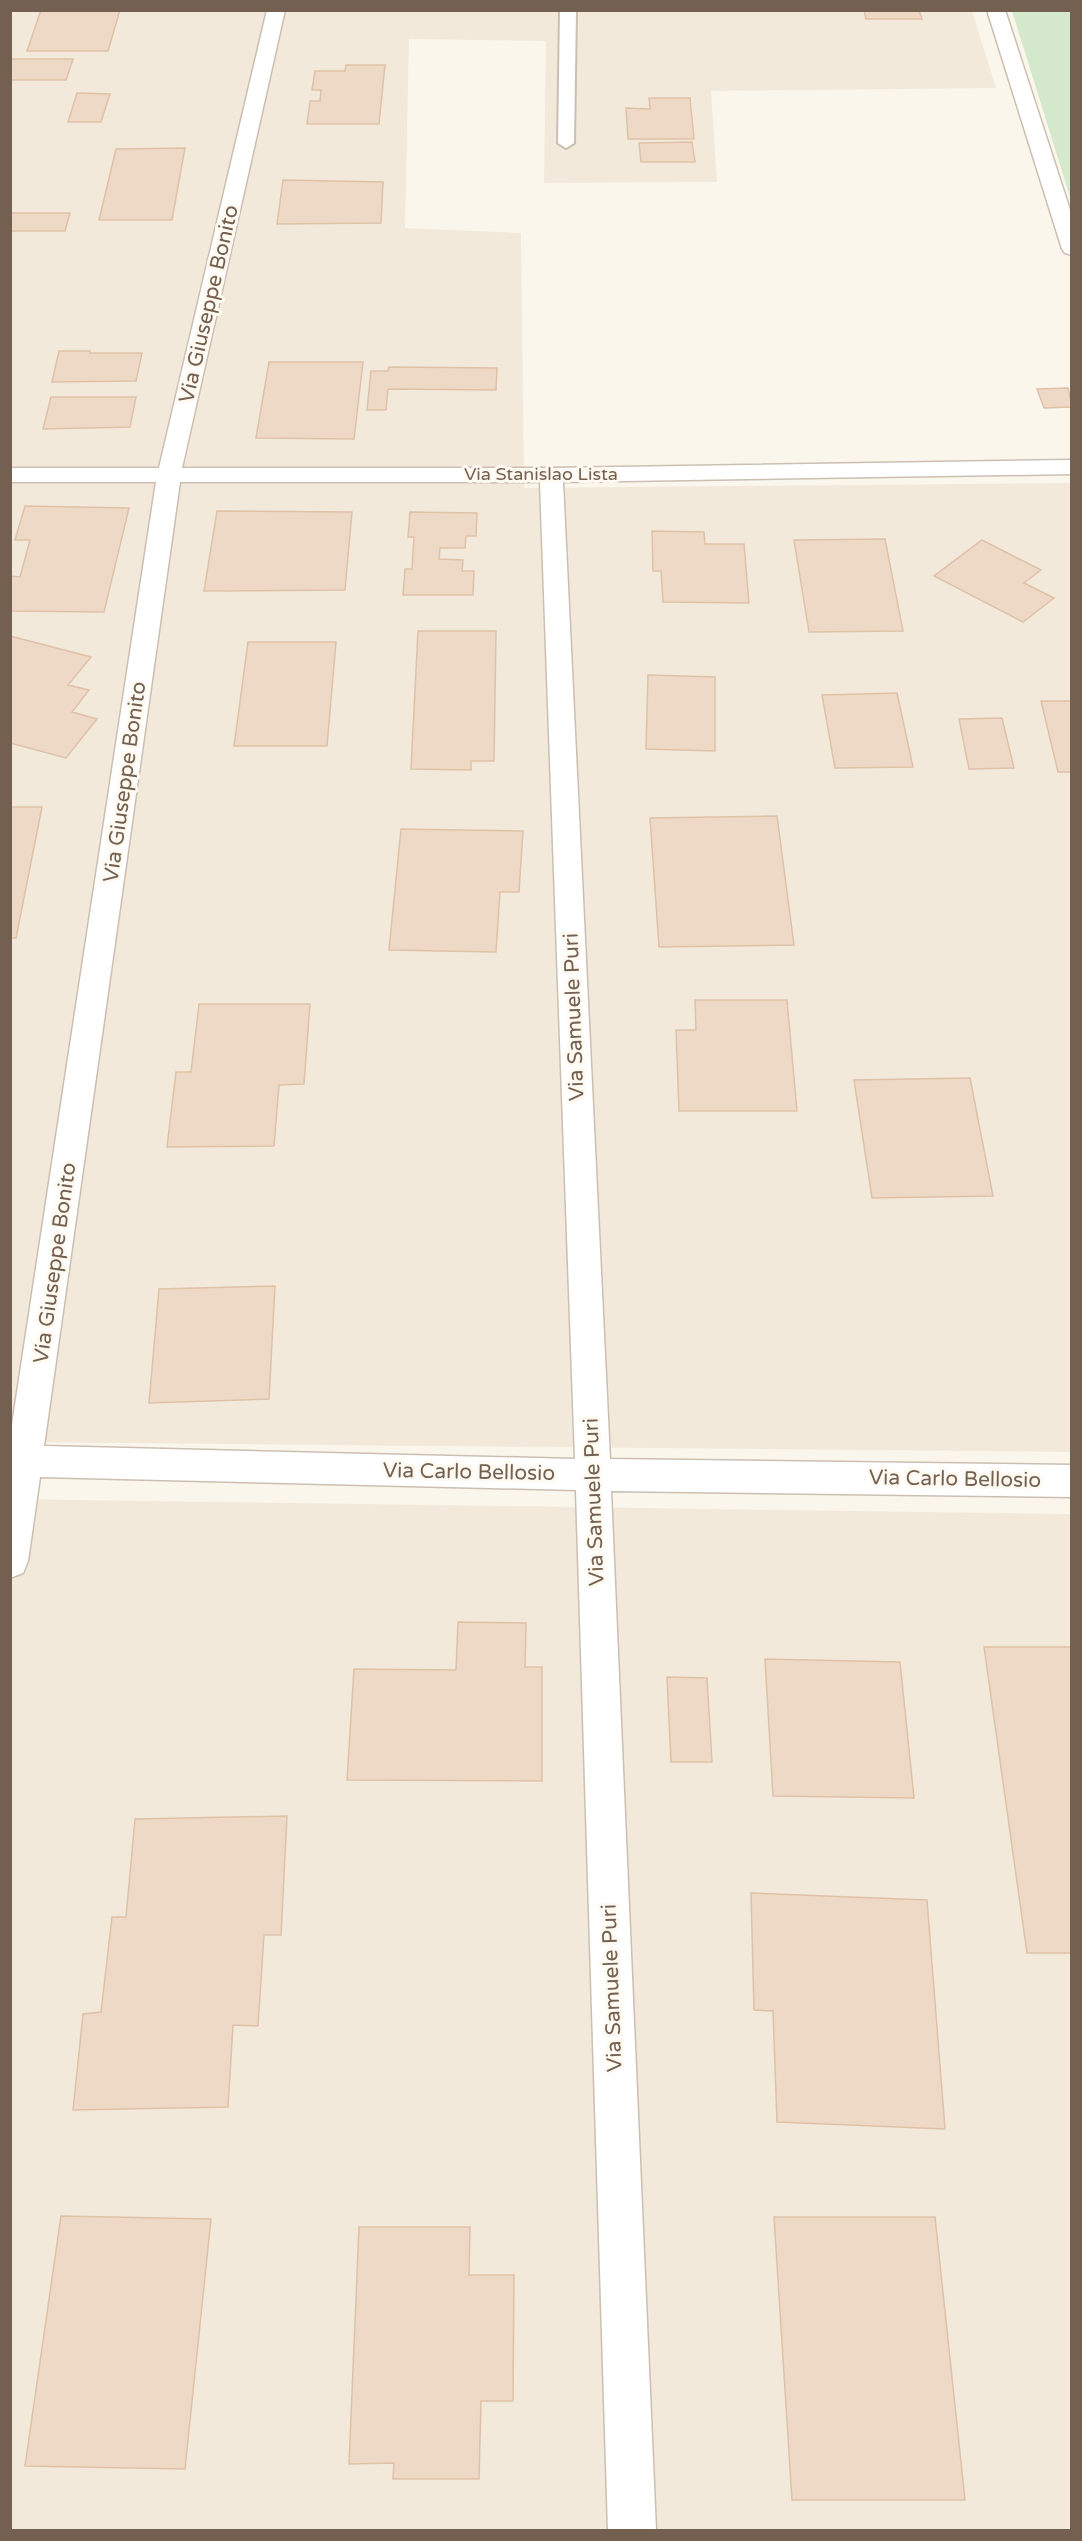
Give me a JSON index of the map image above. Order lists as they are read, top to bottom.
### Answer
{
  "streets": {
    "street": [
      "Via Giuseppe Bonito",
      "Via Stanislao Lista",
      "Via Samuele Puri",
      "Via Carlo Bellosio"
    ]
  },
  "crossings": [
    ["Via Giuseppe Bonito", "Via Stanislao Lista"],
    ["Via Giuseppe Bonito", "Via Carlo Bellosio"],
    ["Via Stanislao Lista", "Via Samuele Puri"],
    ["Via Samuele Puri", "Via Carlo Bellosio"]
  ]
}
